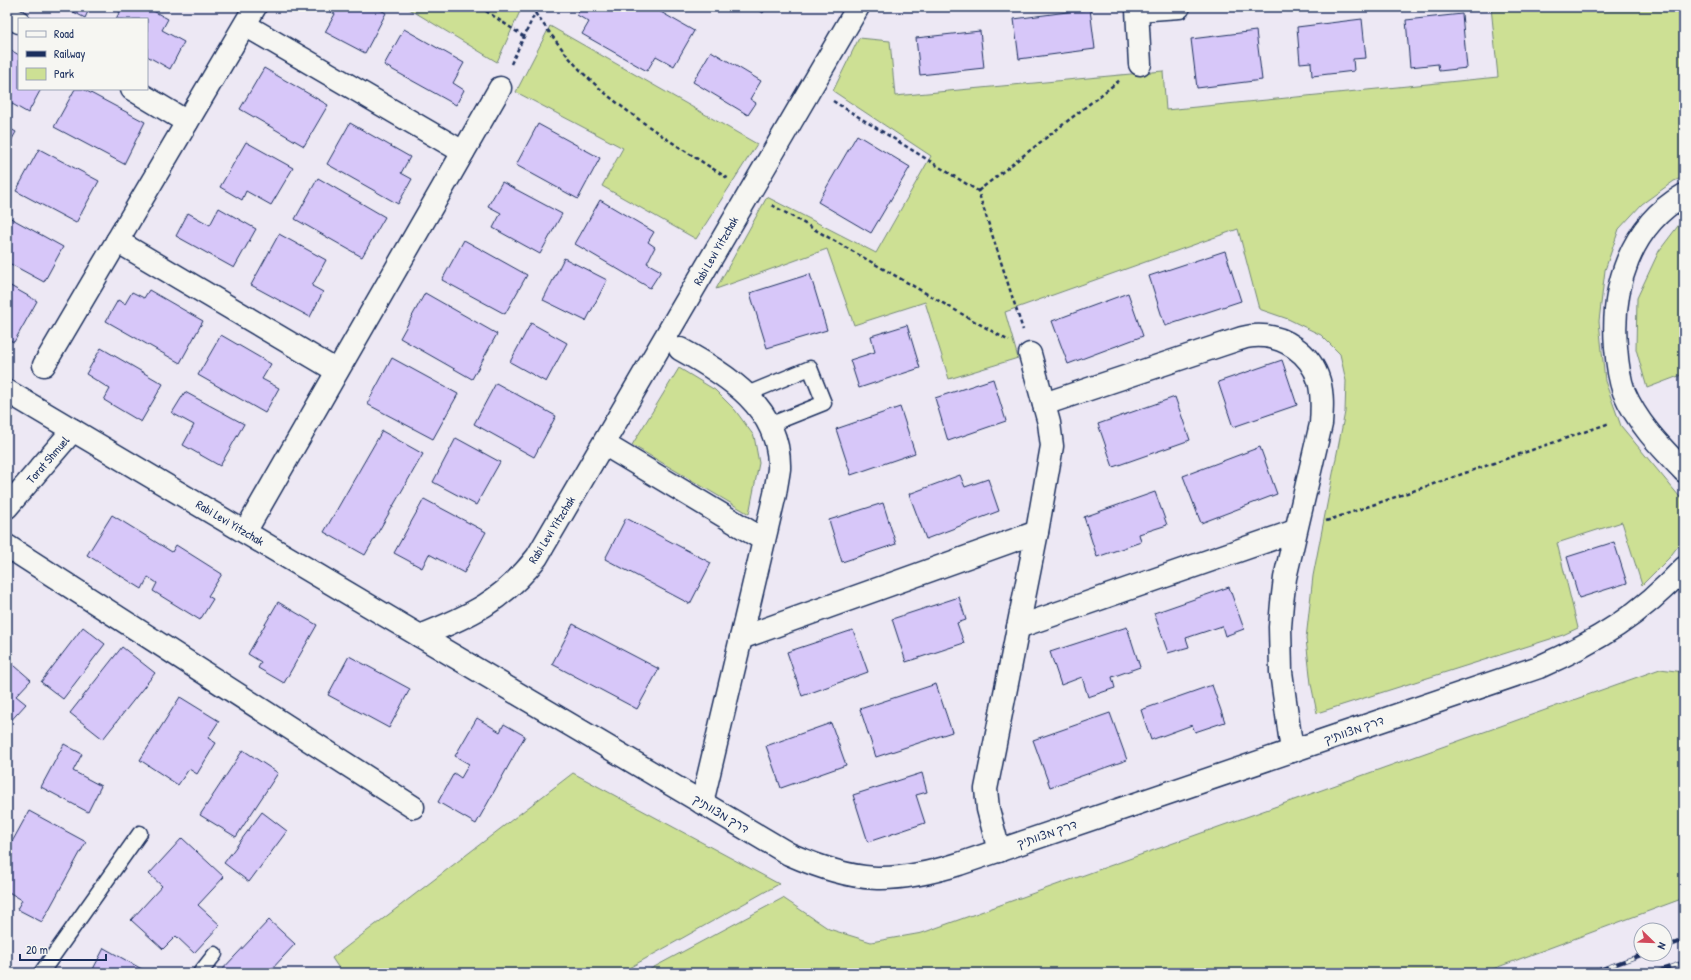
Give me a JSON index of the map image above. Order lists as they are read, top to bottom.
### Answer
{
  "streets": {
    "street": ["Rabi Levi Yitzchak", "Torat Shmuel", "דרך מצוותיך"]
  },
  "crossings": [
    ["Rabi Levi Yitzchak", "Torat Shmuel"],
    ["Rabi Levi Yitzchak", "דרך מצוותיך"]
  ],
  "legend": ["Road", "Railway", "Park"],
  "scale_bar": "20 m",
  "north": "bottom right"
}
